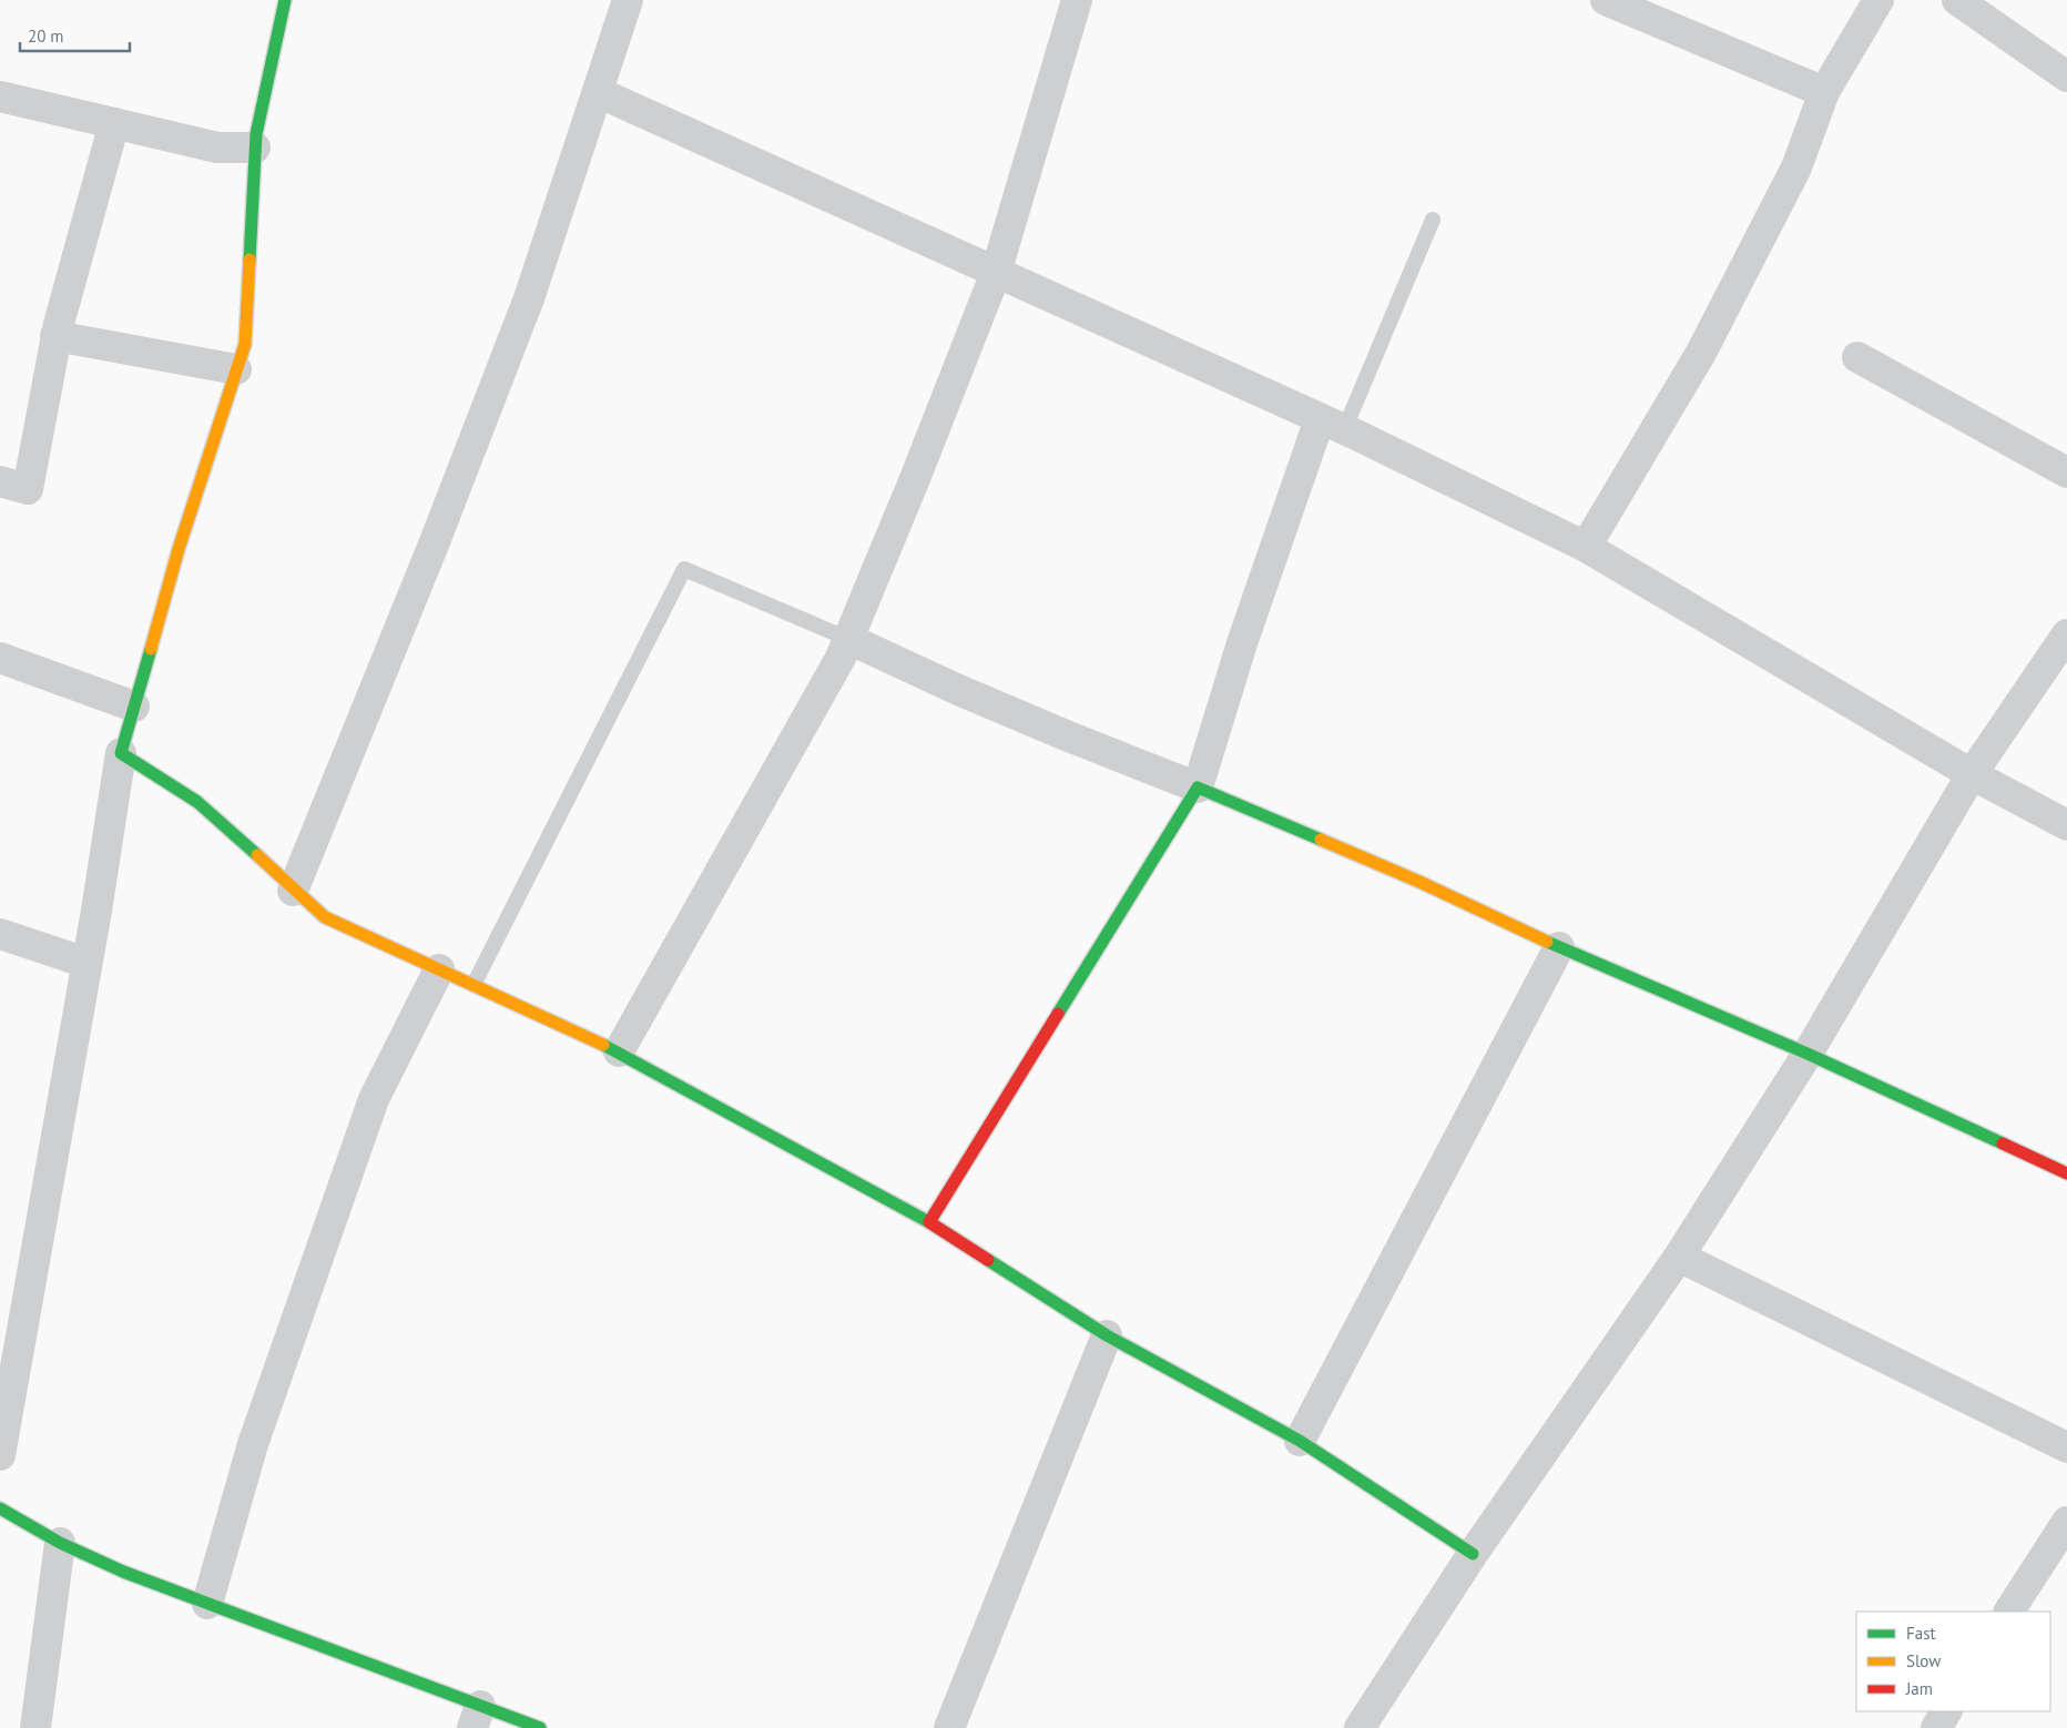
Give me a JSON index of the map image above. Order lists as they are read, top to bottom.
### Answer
{
  "legend": ["Fast", "Slow", "Jam"],
  "scale_bar": "20 m"
}
